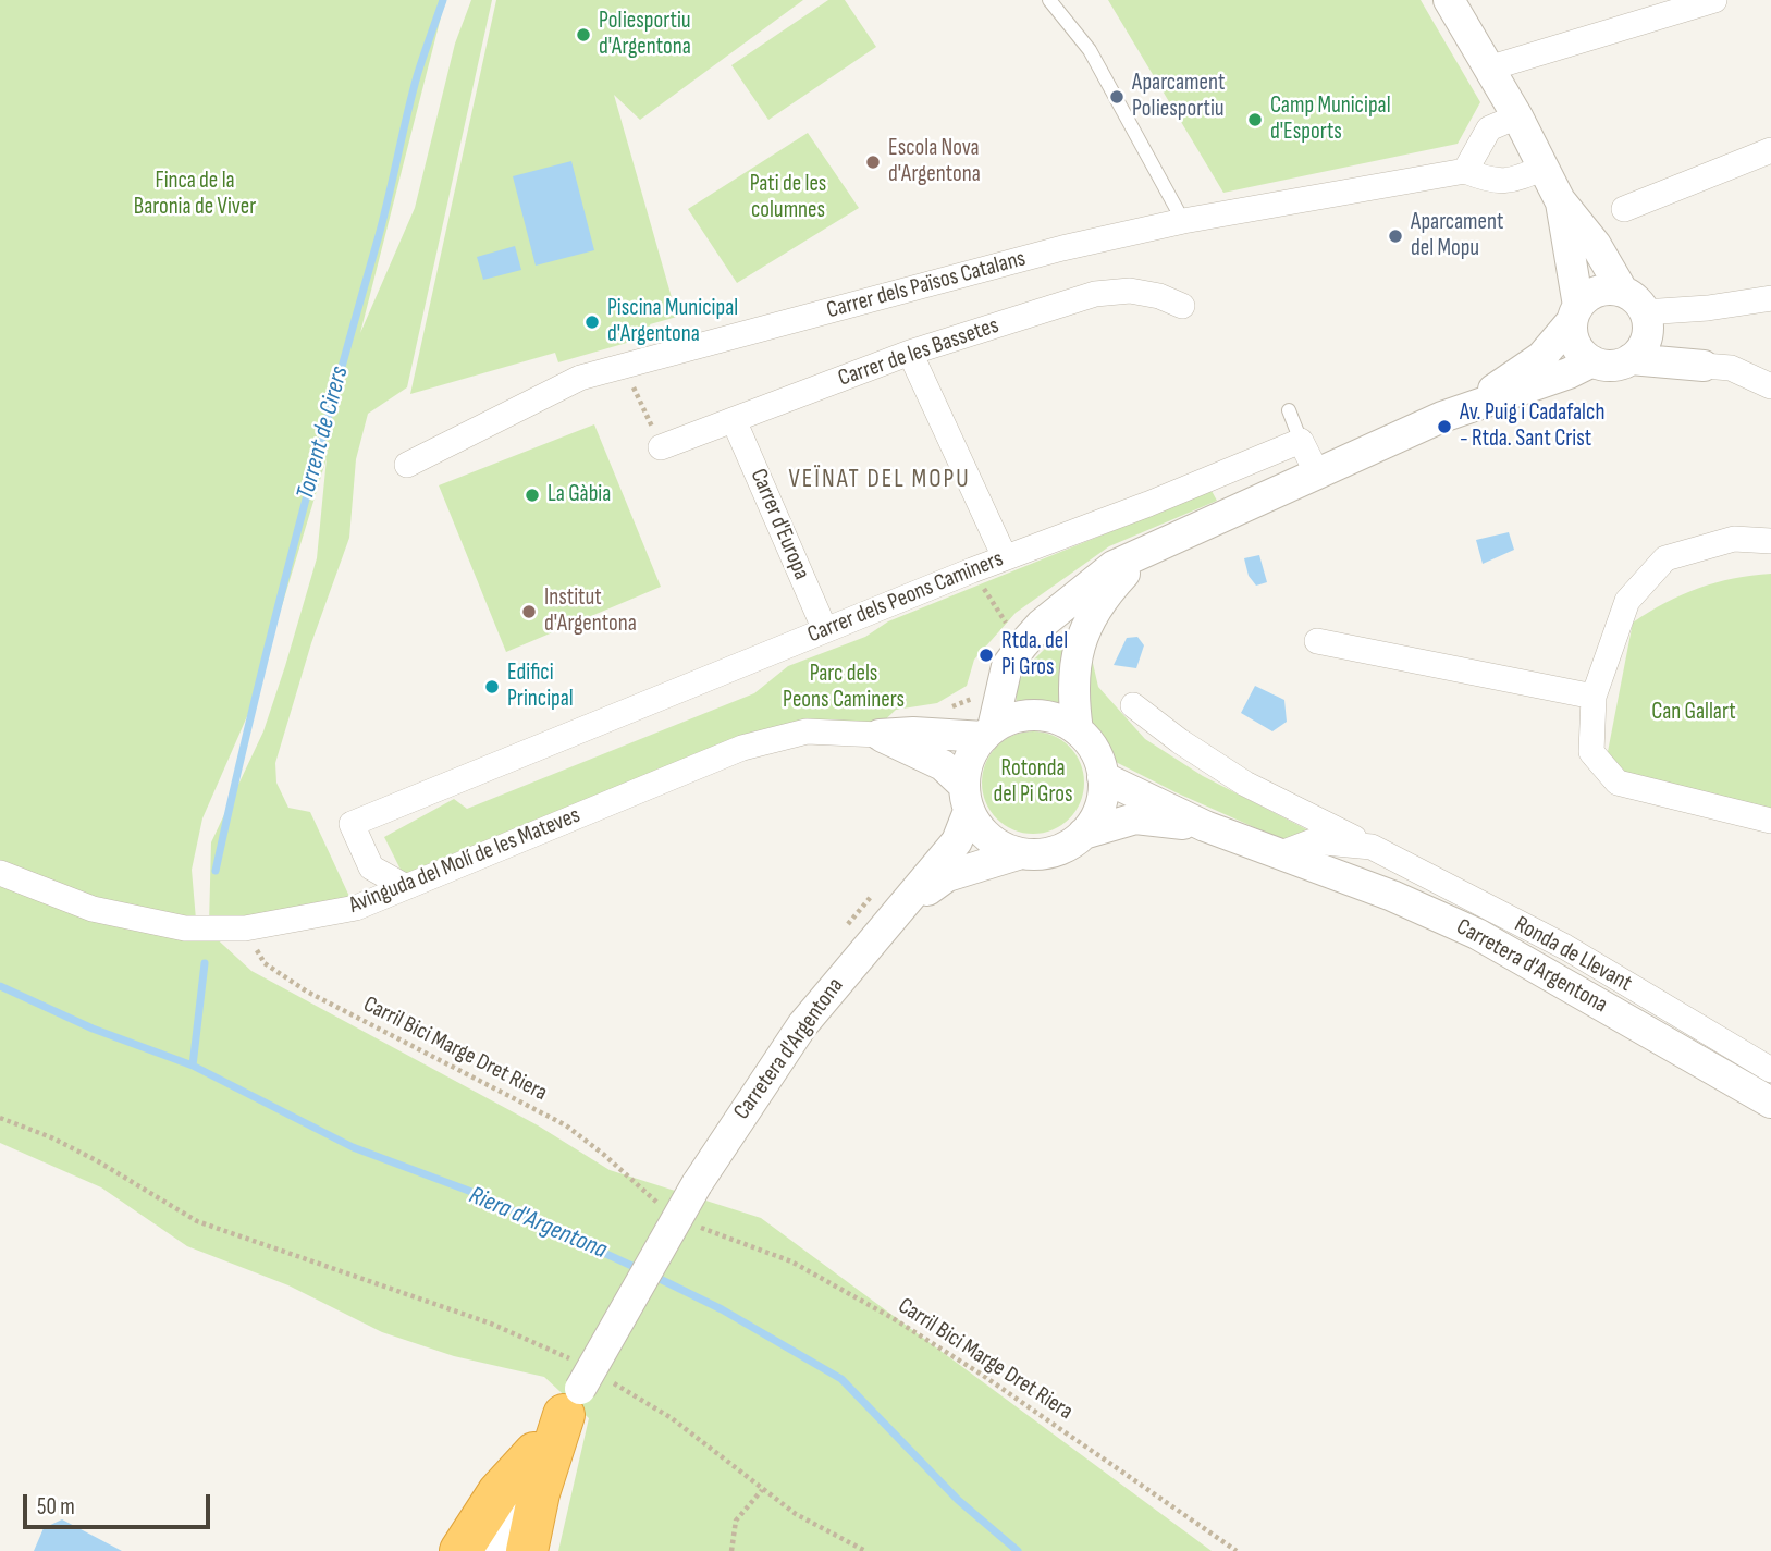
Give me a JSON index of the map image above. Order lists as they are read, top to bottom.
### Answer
{
  "streets": {
    "street": [
      "Carrer dels Països Catalans",
      "Carrer de les Bassetes",
      "Carrer d'Europa",
      "Carrer dels Peons Caminers",
      "Avinguda del Molí de les Mateves",
      "Ronda de Llevant",
      "Carretera d'Argentona"
    ],
    "path": ["Carril Bici Marge Dret Riera"]
  },
  "crossings": [
    ["Carrer de les Bassetes", "Carrer d'Europa"],
    ["Carrer d'Europa", "Carrer dels Peons Caminers"],
    ["Carrer dels Peons Caminers", "Avinguda del Molí de les Mateves"],
    ["Avinguda del Molí de les Mateves", "Carril Bici Marge Dret Riera"],
    ["Ronda de Llevant", "Carretera d'Argentona"]
  ],
  "districts": ["VEÏNAT DEL MOPU"],
  "water": ["Torrent de Cirers", "Riera d'Argentona"],
  "parks": [
    "Finca de la Baronia de Viver",
    "Pati de les columnes",
    "Parc dels Peons Caminers",
    "Can Gallart",
    "Rotonda del Pi Gros"
  ],
  "places": [
    "Poliesportiu d'Argentona",
    "Aparcament Poliesportiu",
    "Camp Municipal d'Esports",
    "Escola Nova d'Argentona",
    "Aparcament del Mopu",
    "Piscina Municipal d'Argentona",
    "Av. Puig i Cadafalch - Rtda. Sant Crist",
    "La Gàbia",
    "Institut d'Argentona",
    "Rtda. del Pi Gros",
    "Edifici Principal"
  ],
  "scale_bar": "50 m"
}
